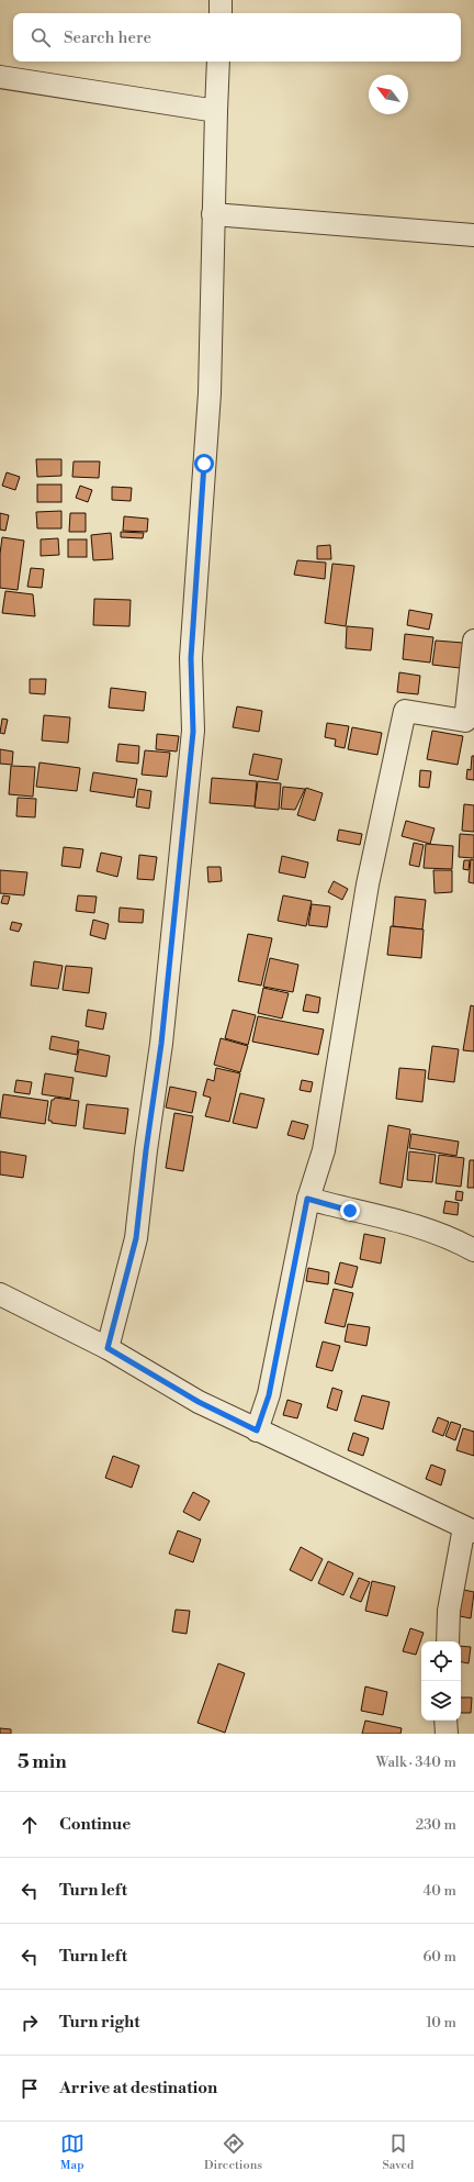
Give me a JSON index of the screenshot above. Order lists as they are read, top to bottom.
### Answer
{
  "north": "top left",
  "page": {
    "search": "Search here",
    "heading": ["5 min", "Walk · 340 m"],
    "list": [
      ["Continue", "230 m"],
      ["Turn left", "40 m"],
      ["Turn left", "60 m"],
      ["Turn right", "10 m"],
      "Arrive at destination"
    ],
    "nav": ["Map", "Directions", "Saved"]
  }
}
